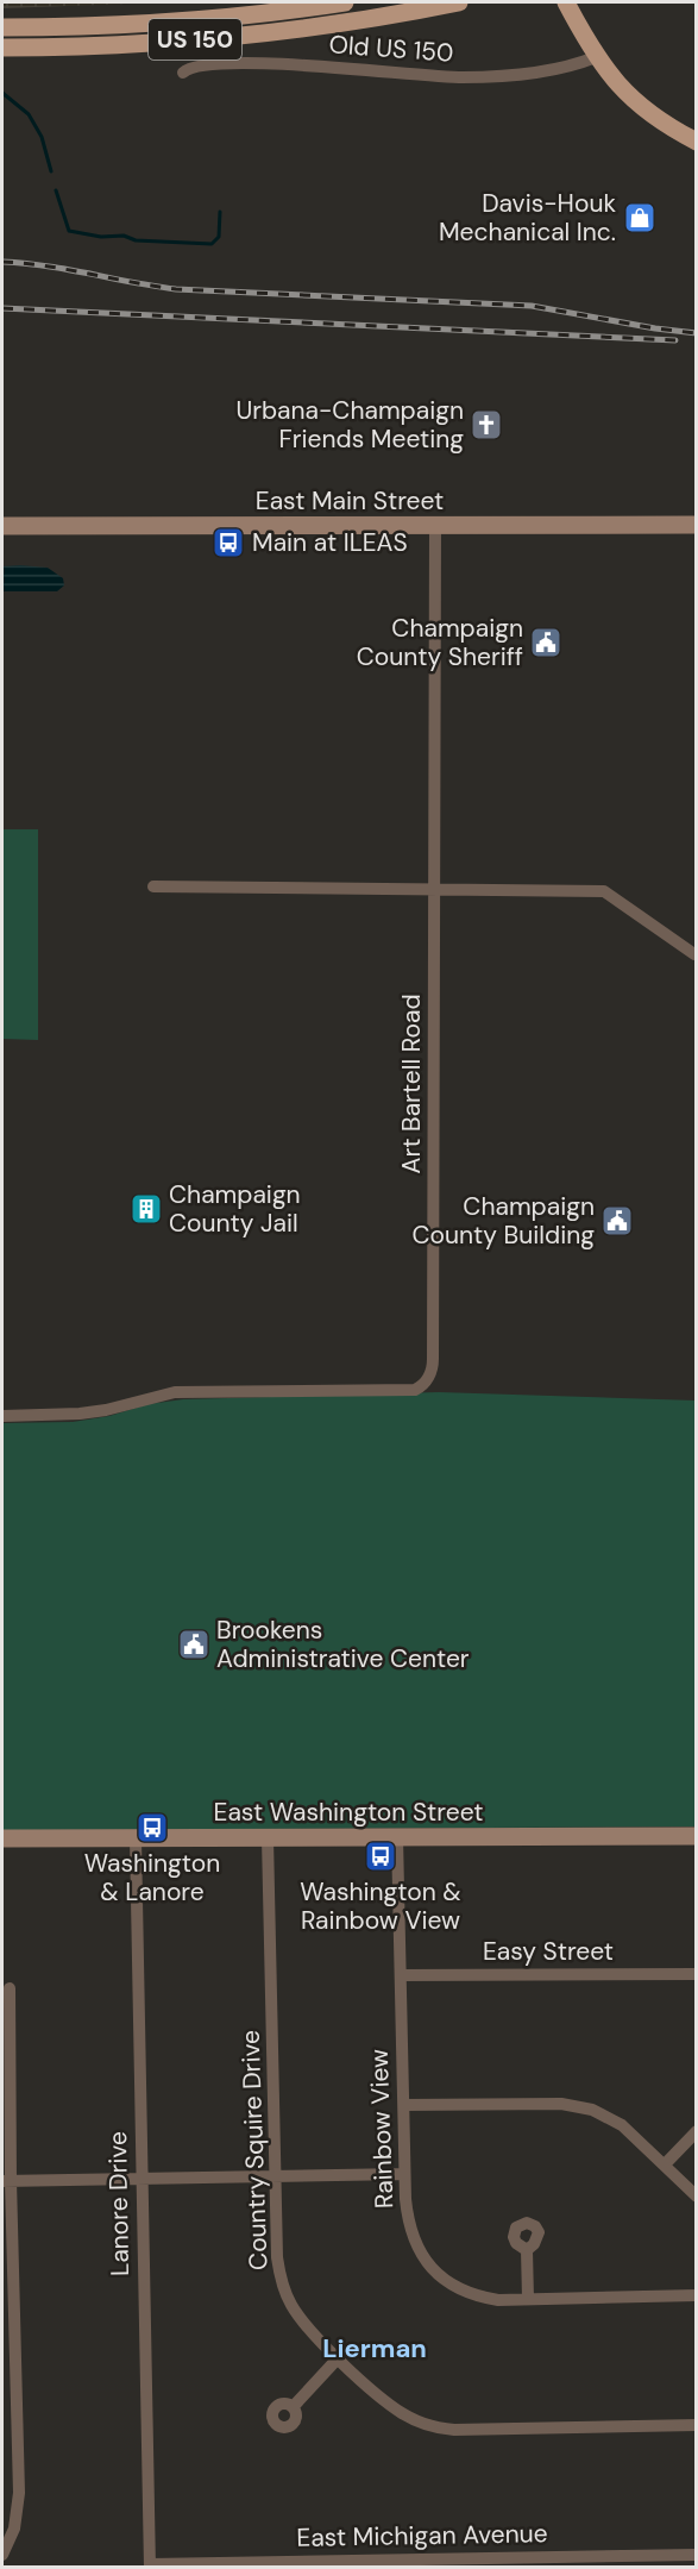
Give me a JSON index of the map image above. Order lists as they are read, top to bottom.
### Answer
{
  "streets": {
    "main road": ["US 150", "East Main Street", "East Washington Street"],
    "street": [
      "Old US 150",
      "Art Bartell Road",
      "Easy Street",
      "Rainbow View",
      "Country Squire Drive",
      "Lanore Drive",
      "East Michigan Avenue"
    ]
  },
  "crossings": [
    ["East Main Street", "Art Bartell Road"],
    ["East Washington Street", "Rainbow View"],
    ["East Washington Street", "Country Squire Drive"],
    ["East Washington Street", "Lanore Drive"],
    ["Easy Street", "Rainbow View"],
    ["Lanore Drive", "East Michigan Avenue"]
  ],
  "districts": ["Lierman"],
  "places": {
    "shop": ["Davis-Houk Mechanical Inc."],
    "church": ["Urbana-Champaign Friends Meeting"],
    "bus stop": ["Main at ILEAS", "Washington & Lanore", "Washington & Rainbow View"],
    "public building": ["Champaign County Sheriff", "Champaign County Building", "Brookens Administrative Center"],
    "building": ["Champaign County Jail"]
  }
}
